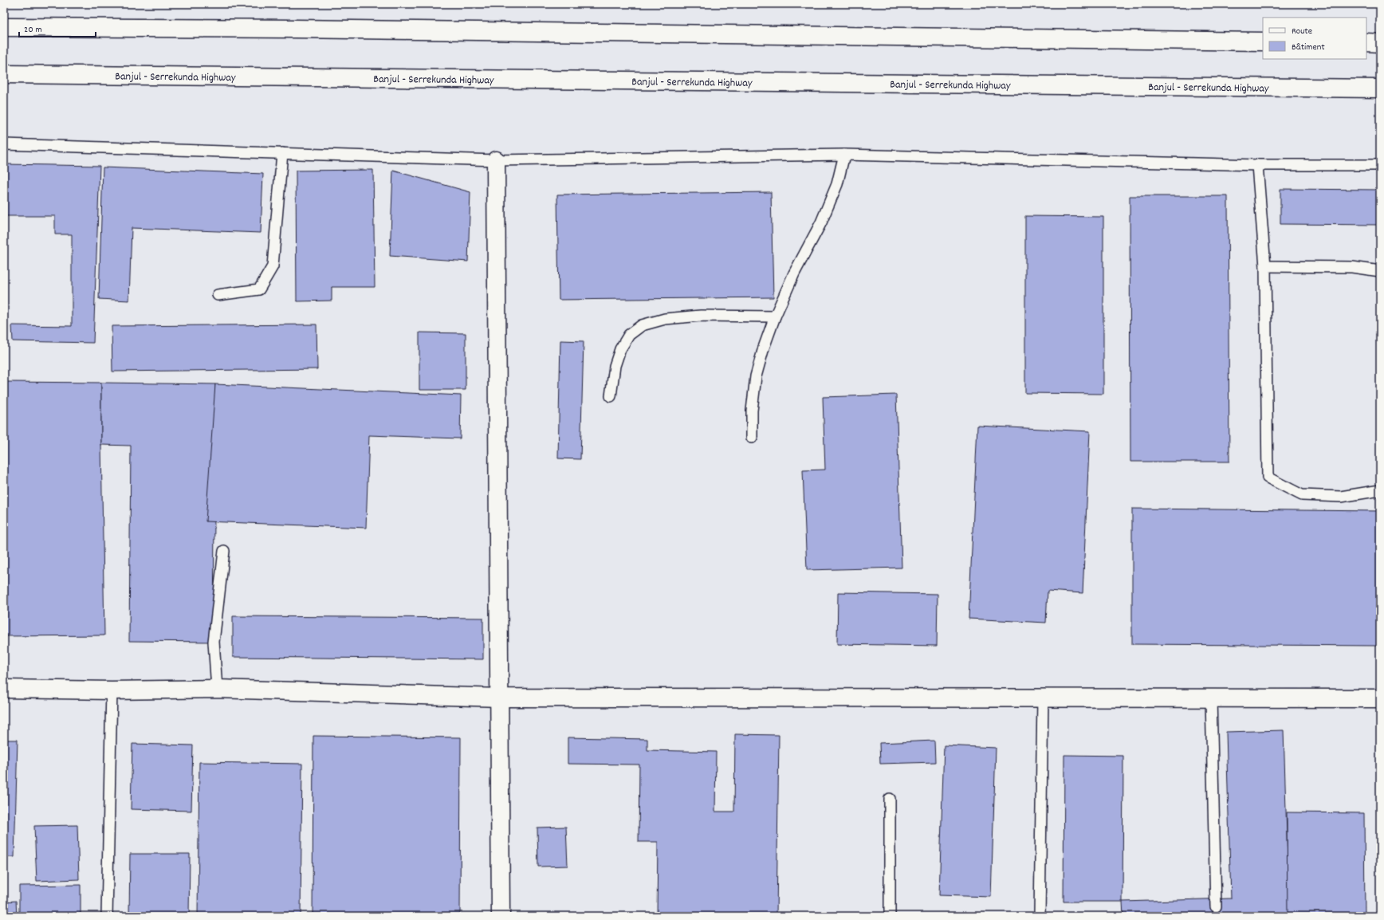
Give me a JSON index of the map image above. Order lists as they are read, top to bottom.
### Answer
{
  "streets": {
    "main road": ["Banjul - Serrekunda Highway"]
  },
  "legend": ["Route", "Bâtiment"],
  "scale_bar": "20 m"
}
